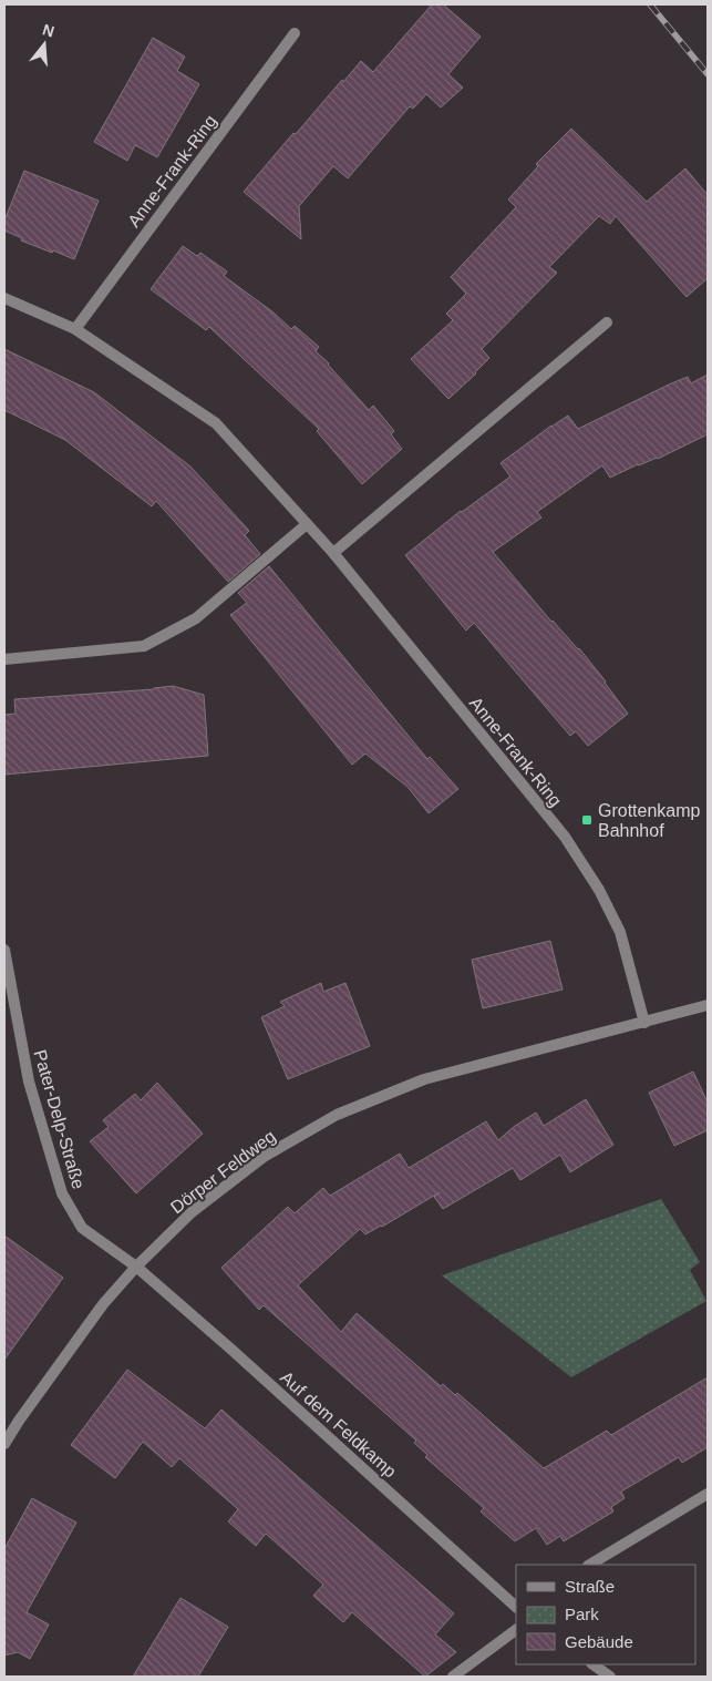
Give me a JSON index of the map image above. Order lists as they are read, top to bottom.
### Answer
{
  "streets": {
    "street": [
      "Anne-Frank-Ring",
      "Pater-Delp-Straße",
      "Dörper Feldweg",
      "Auf dem Feldkamp"
    ]
  },
  "crossings": [
    ["Anne-Frank-Ring", "Dörper Feldweg"],
    ["Pater-Delp-Straße", "Dörper Feldweg"],
    ["Pater-Delp-Straße", "Auf dem Feldkamp"],
    ["Dörper Feldweg", "Auf dem Feldkamp"]
  ],
  "places": {
    "transit": ["Grottenkamp Bahnhof"]
  },
  "legend": ["Straße", "Park", "Gebäude"],
  "north": "top"
}
